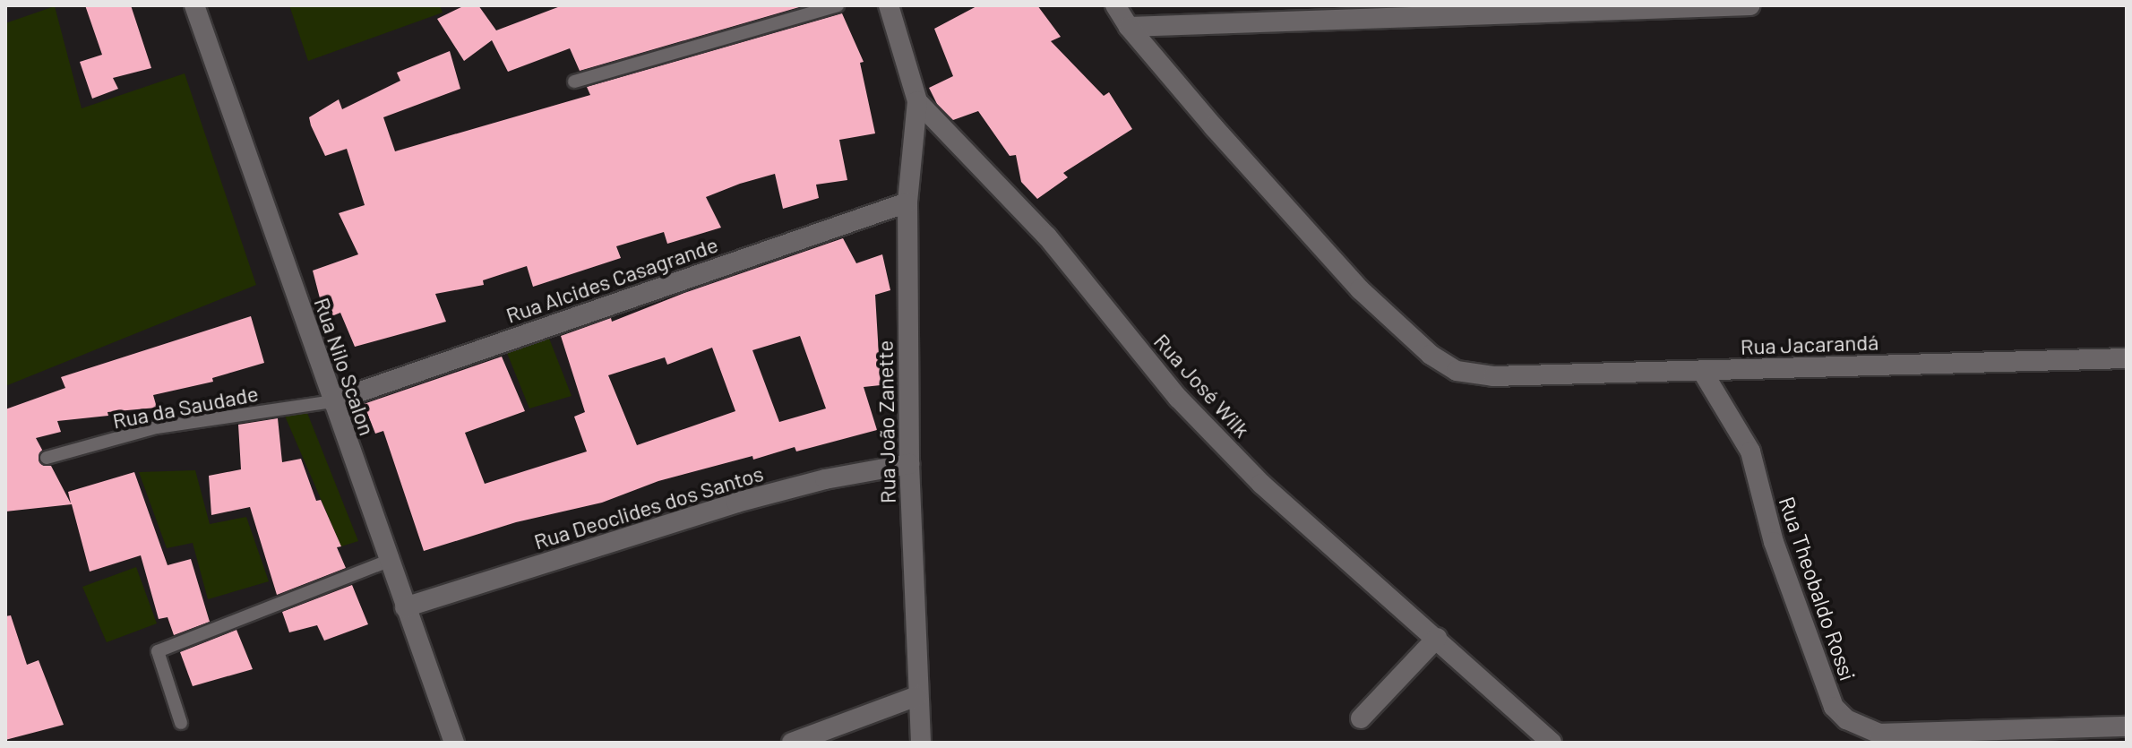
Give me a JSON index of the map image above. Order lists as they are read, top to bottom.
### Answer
{
  "streets": {
    "street": [
      "Rua Alcides Casagrande",
      "Rua Jacarandá",
      "Rua Nilo Scalon",
      "Rua José Wilk",
      "Rua João Zanette",
      "Rua Deoclides dos Santos",
      "Rua Theobaldo Rossi"
    ],
    "lane": ["Rua da Saudade"]
  },
  "crossings": [
    ["Rua Alcides Casagrande", "Rua Nilo Scalon"],
    ["Rua Alcides Casagrande", "Rua da Saudade"],
    ["Rua Alcides Casagrande", "Rua João Zanette"],
    ["Rua Jacarandá", "Rua Theobaldo Rossi"],
    ["Rua Nilo Scalon", "Rua da Saudade"],
    ["Rua Nilo Scalon", "Rua Deoclides dos Santos"],
    ["Rua José Wilk", "Rua João Zanette"],
    ["Rua João Zanette", "Rua Deoclides dos Santos"]
  ]
}
